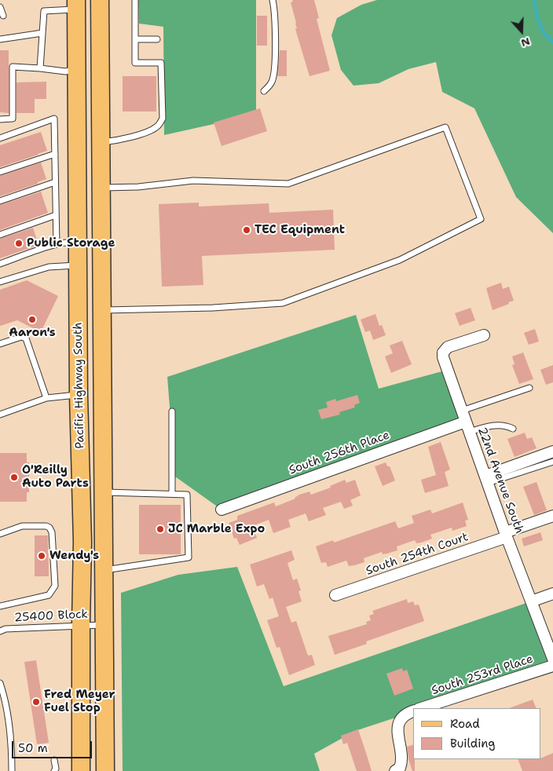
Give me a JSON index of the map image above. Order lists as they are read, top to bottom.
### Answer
{
  "streets": {
    "main road": ["Pacific Highway South"],
    "street": [
      "South 256th Place",
      "22nd Avenue South",
      "South 254th Court",
      "South 253rd Place"
    ],
    "lane": ["25400 Block"]
  },
  "crossings": [
    ["Pacific Highway South", "25400 Block"],
    ["South 256th Place", "22nd Avenue South"],
    ["22nd Avenue South", "South 254th Court"]
  ],
  "places": [
    "TEC Equipment",
    "Public Storage",
    "Aaron's",
    "O'Reilly Auto Parts",
    "JC Marble Expo",
    "Wendy's",
    "Fred Meyer Fuel Stop"
  ],
  "legend": ["Road", "Building"],
  "scale_bar": "50 m",
  "north": "bottom"
}
